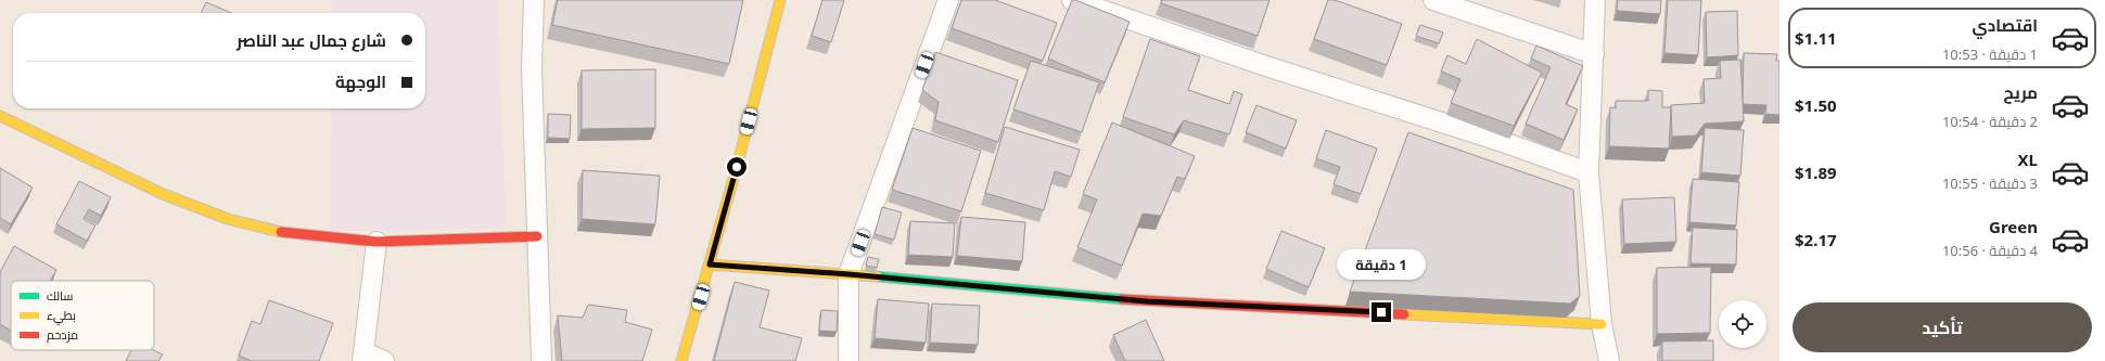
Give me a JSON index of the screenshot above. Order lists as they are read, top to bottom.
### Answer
{
  "legend": ["سالك", "بطيء", "مزدحم"],
  "page": {
    "list": [
      {
        "name": "اقتصادي",
        "note": "1 دقيقة · 10:53",
        "value": "$1.11"
      },
      {
        "name": "مريح",
        "note": "2 دقيقة · 10:54",
        "value": "$1.50"
      },
      {
        "name": "XL",
        "note": "3 دقيقة · 10:55",
        "value": "$1.89"
      },
      {
        "name": "Green",
        "note": "4 دقيقة · 10:56",
        "value": "$2.17"
      }
    ],
    "banner": ["شارع جمال عبد الناصر", "الوجهة"],
    "bubble": "1 دقيقة",
    "buttons": "تأكيد"
  }
}
